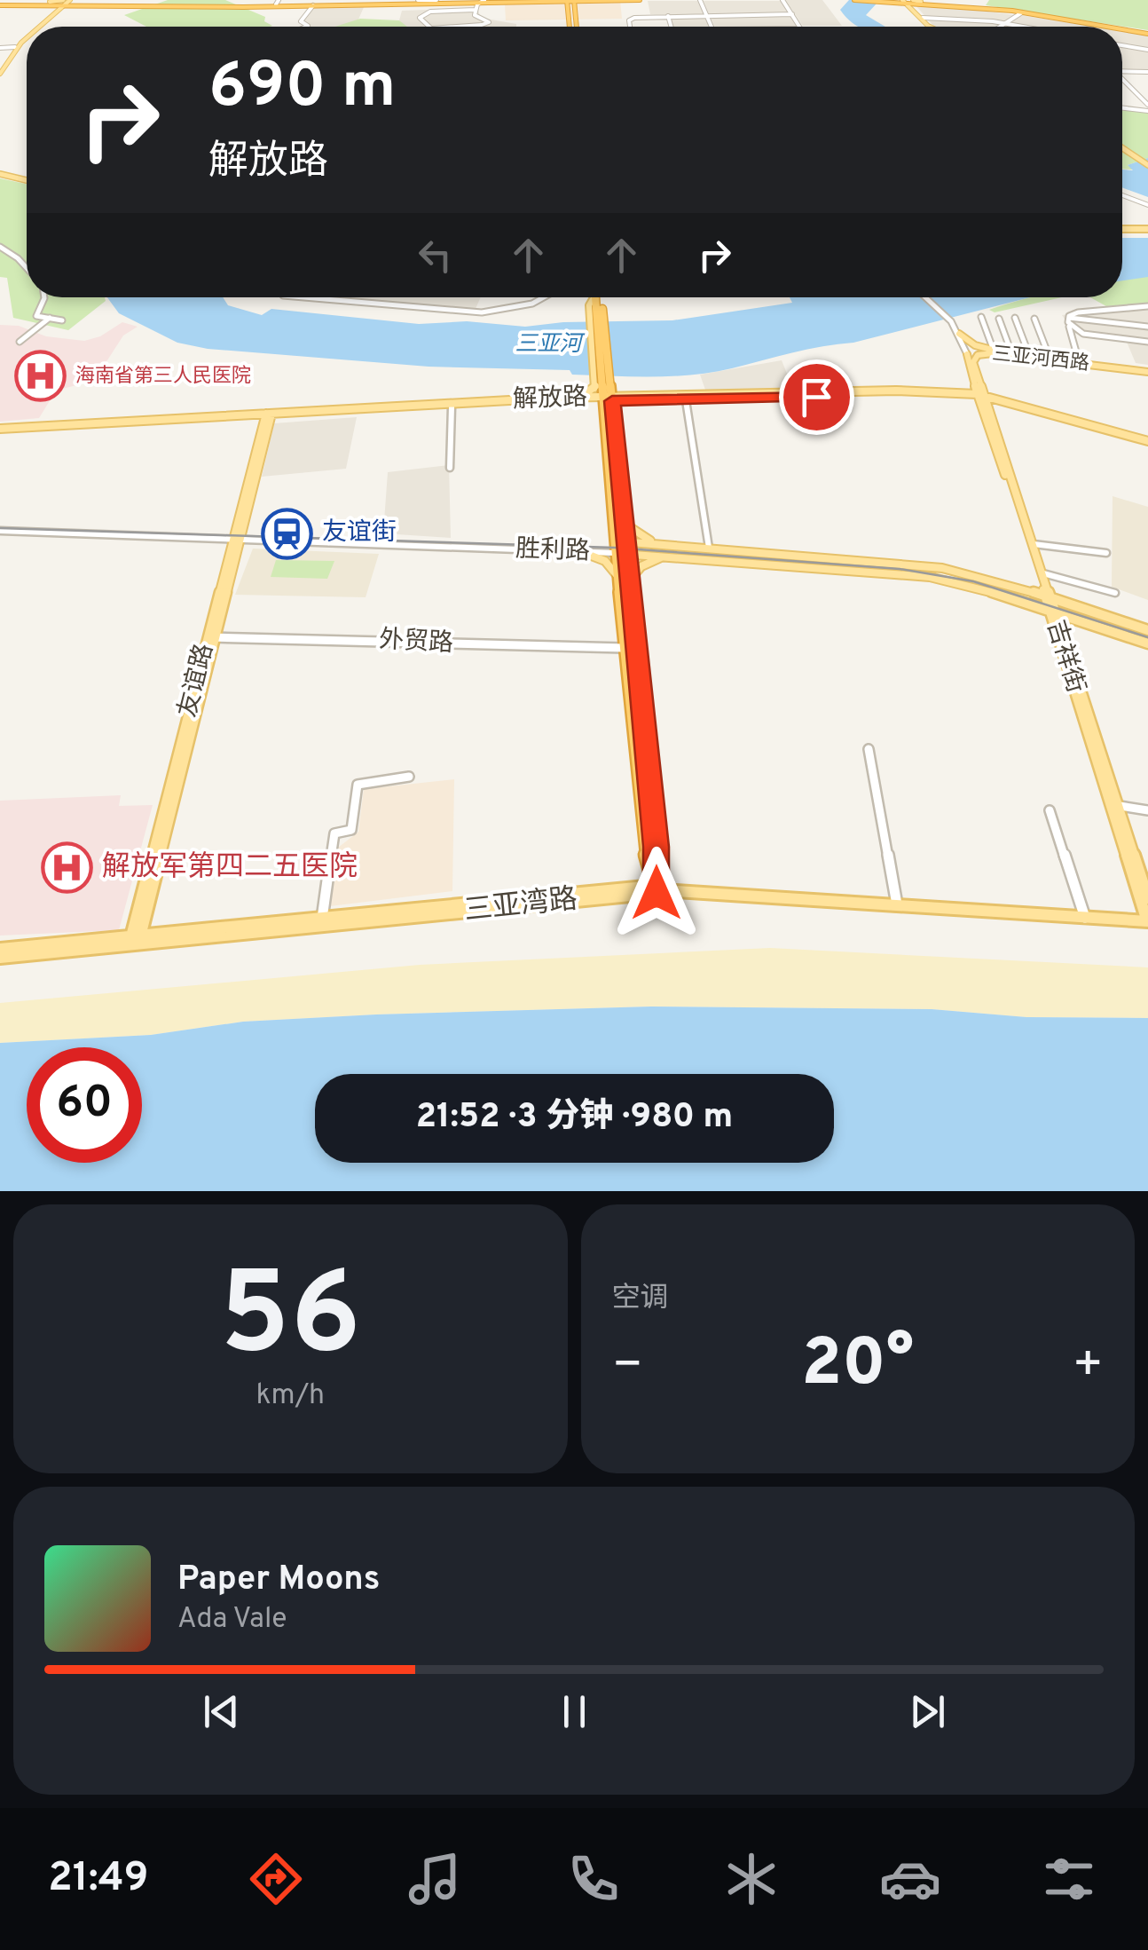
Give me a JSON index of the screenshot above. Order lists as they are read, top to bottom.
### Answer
{
  "streets": {
    "main road": [
      "三亚河西路",
      "解放路",
      "胜利路",
      "吉祥街",
      "友谊路",
      "三亚湾路"
    ],
    "street": ["外贸路"]
  },
  "crossings": [
    ["三亚河西路", "解放路"],
    ["三亚河西路", "吉祥街"],
    ["解放路", "吉祥街"],
    ["解放路", "友谊路"],
    ["胜利路", "吉祥街"],
    ["胜利路", "友谊路"],
    ["外贸路", "友谊路"],
    ["吉祥街", "三亚湾路"],
    ["友谊路", "三亚湾路"]
  ],
  "water": ["三亚河"],
  "places": {
    "hospital": ["海南省第三人民医院", "解放军第四二五医院"],
    "station": ["友谊街"]
  },
  "page": {
    "turn": ["690 m", "解放路"],
    "limit": "60",
    "trip": "21:52 · 3 分钟 · 980 m",
    "tile": [
      ["56", "km/h"],
      "空调"
    ],
    "heat": ["−", "20°", "+"],
    "song": ["Paper Moons", "Ada Vale"],
    "tabs": "21:49"
  }
}
